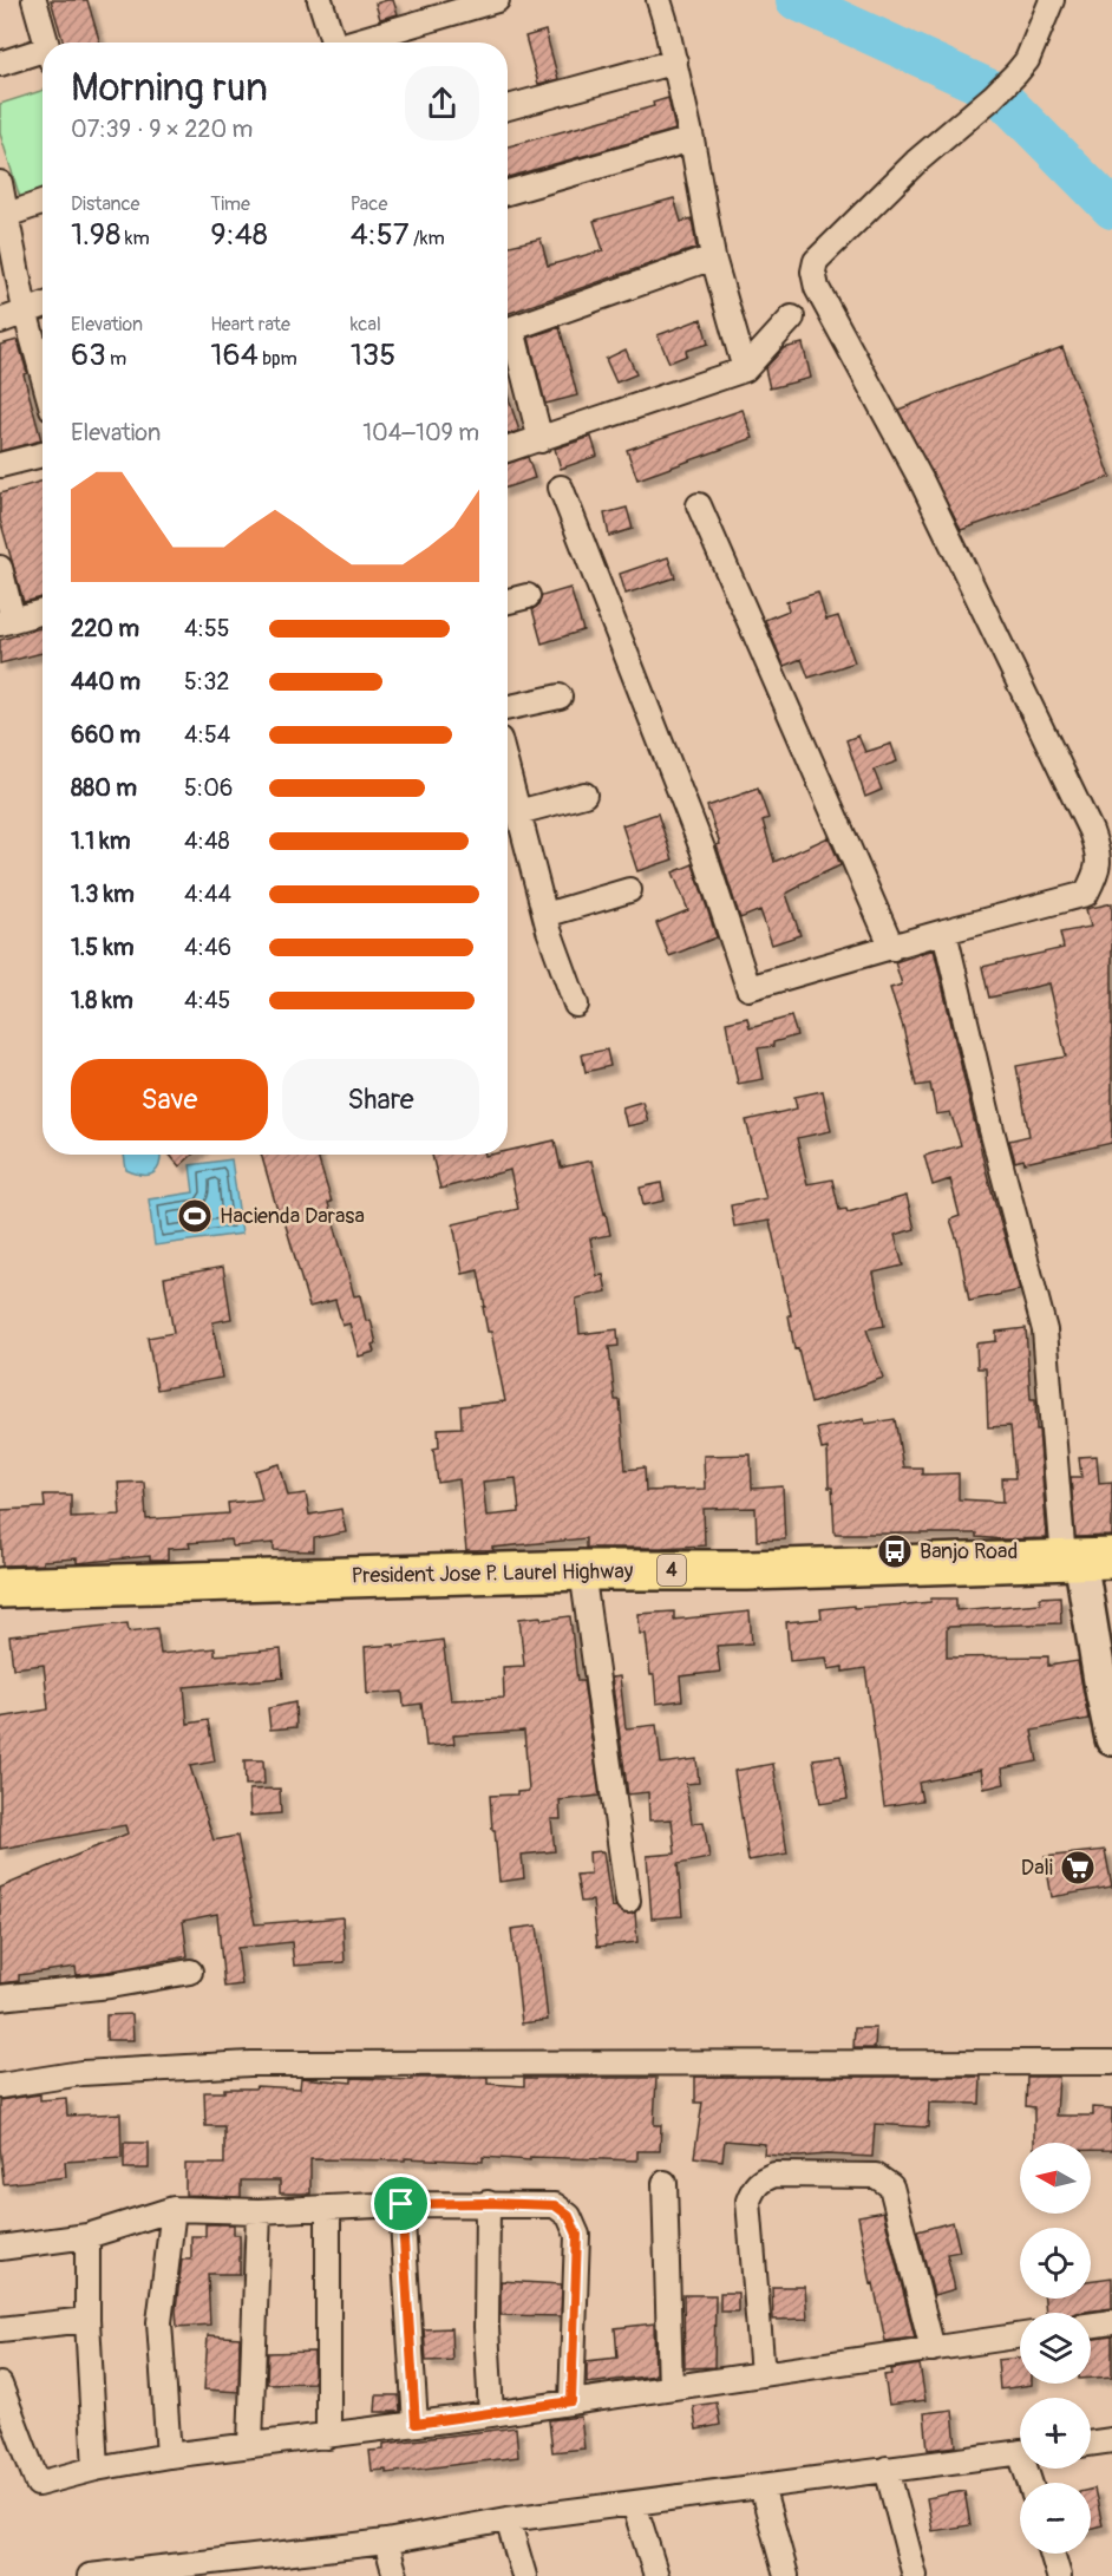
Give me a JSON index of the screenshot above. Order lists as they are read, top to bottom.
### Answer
{
  "streets": {
    "highway": ["4", "President Jose P. Laurel Highway"]
  },
  "places": {
    "sports": ["Hacienda Darasa"],
    "bus stop": ["Banjo Road"],
    "supermarket": ["Dali"]
  },
  "north": "left",
  "page": {
    "heading": ["Morning run", "07:39 · 9 × 220 m"],
    "stats": [
      ["Distance", "1.98 km"],
      ["Time", "9:48"],
      ["Pace", "4:57 /km"],
      ["Elevation", "63 m"],
      ["Heart rate", "164 bpm"],
      ["kcal", "135"]
    ],
    "chart": ["Elevation", "104–109 m"],
    "list": [
      {
        "name": "220 m",
        "note": "4:55"
      },
      {
        "name": "440 m",
        "note": "5:32"
      },
      {
        "name": "660 m",
        "note": "4:54"
      },
      {
        "name": "880 m",
        "note": "5:06"
      },
      {
        "name": "1.1 km",
        "note": "4:48"
      },
      {
        "name": "1.3 km",
        "note": "4:44"
      },
      {
        "name": "1.5 km",
        "note": "4:46"
      },
      {
        "name": "1.8 km",
        "note": "4:45"
      }
    ],
    "buttons": ["Save", "Share"],
    "map_buttons": ["+", "−"]
  }
}
